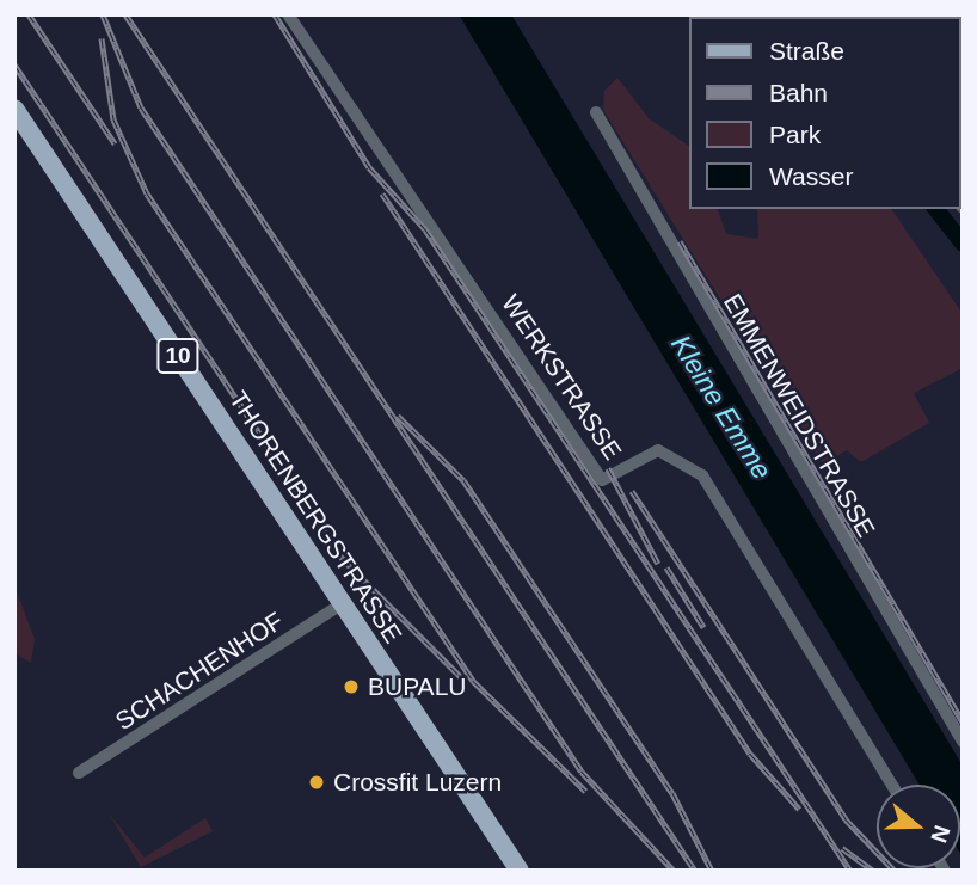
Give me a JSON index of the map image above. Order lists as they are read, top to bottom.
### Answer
{
  "streets": {
    "main road": ["10", "THORENBERGSTRASSE"],
    "street": ["WERKSTRASSE", "EMMENWEIDSTRASSE", "SCHACHENHOF"]
  },
  "crossings": [
    ["THORENBERGSTRASSE", "SCHACHENHOF"]
  ],
  "water": ["Kleine Emme"],
  "places": ["BUPALU", "Crossfit Luzern"],
  "legend": [
    "Straße",
    "Bahn",
    "Park",
    "Wasser"
  ],
  "north": "right"
}
